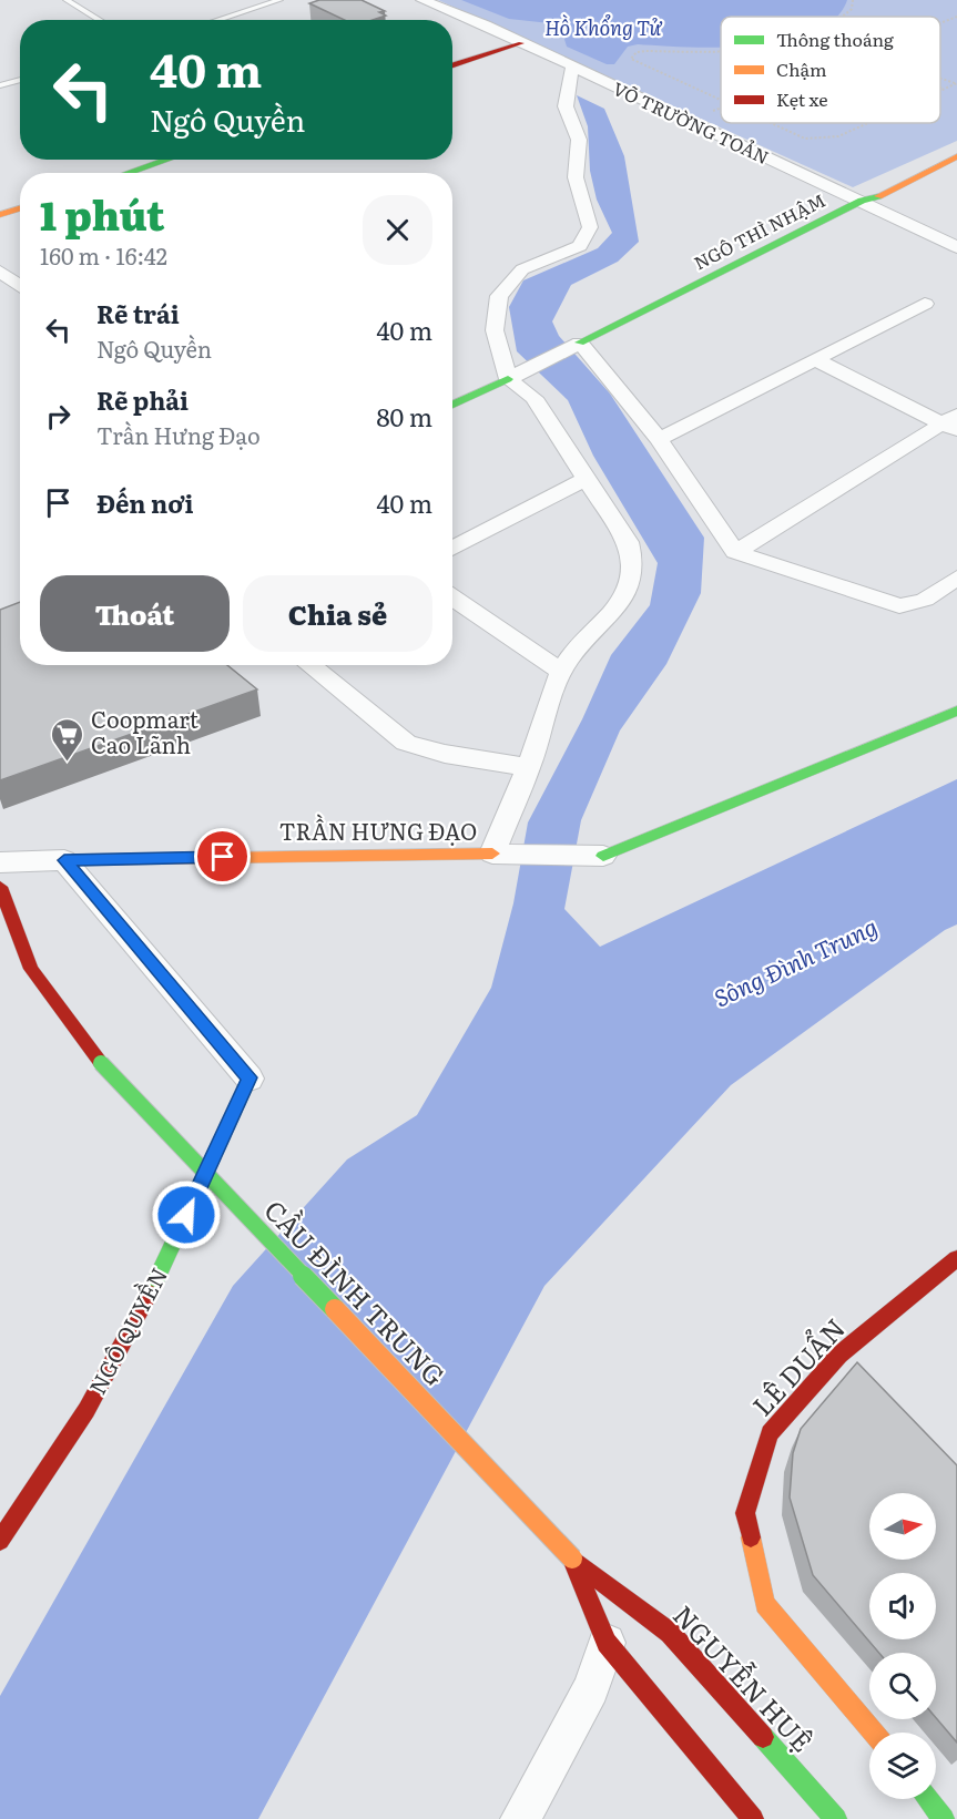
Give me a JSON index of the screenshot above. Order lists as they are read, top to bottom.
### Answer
{
  "streets": {
    "main road": [
      "NGÔ THÌ NHẬM",
      "TRẦN HƯNG ĐẠO",
      "CẦU ĐÌNH TRUNG",
      "NGÔ QUYỀN",
      "LÊ DUẨN",
      "NGUYỄN HUỆ"
    ],
    "street": ["VÕ TRƯỜNG TOẢN"]
  },
  "crossings": [
    ["VÕ TRƯỜNG TOẢN", "NGÔ THÌ NHẬM"],
    ["TRẦN HƯNG ĐẠO", "NGÔ QUYỀN"],
    ["CẦU ĐÌNH TRUNG", "NGUYỄN HUỆ"]
  ],
  "water": ["Hồ Khổng Tử", "Sông Đình Trung"],
  "places": {
    "supermarket": ["Coopmart Cao Lãnh"]
  },
  "legend": ["Thông thoáng", "Chậm", "Kẹt xe"],
  "north": "right",
  "page": {
    "turn": ["40 m", "Ngô Quyền"],
    "heading": ["1 phút", "160 m · 16:42"],
    "list": [
      {
        "name": "Rẽ trái",
        "note": "Ngô Quyền",
        "value": "40 m"
      },
      {
        "name": "Rẽ phải",
        "note": "Trần Hưng Đạo",
        "value": "80 m"
      },
      {
        "name": "Đến nơi",
        "value": "40 m"
      }
    ],
    "buttons": ["Thoát", "Chia sẻ"]
  }
}
